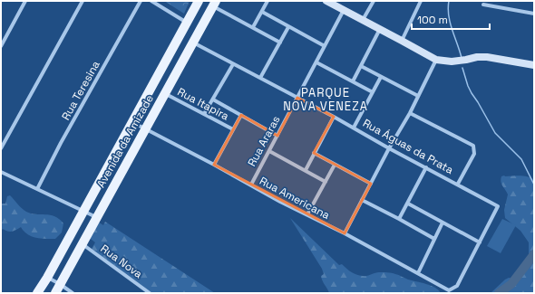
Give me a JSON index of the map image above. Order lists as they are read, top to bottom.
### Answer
{
  "streets": {
    "main road": ["Avenida da Amizade"],
    "street": [
      "Rua Teresina",
      "Rua Itapira",
      "Rua Araras",
      "Rua Águas da Prata",
      "Rua Americana",
      "Rua Nova"
    ]
  },
  "crossings": [
    ["Rua Itapira", "Avenida da Amizade"],
    ["Avenida da Amizade", "Rua Águas da Prata"],
    ["Avenida da Amizade", "Rua Americana"],
    ["Avenida da Amizade", "Rua Nova"],
    ["Rua Araras", "Rua Águas da Prata"],
    ["Rua Araras", "Rua Americana"],
    ["Rua Águas da Prata", "Rua Americana"]
  ],
  "districts": ["PARQUE NOVA VENEZA"],
  "scale_bar": "100 m"
}
